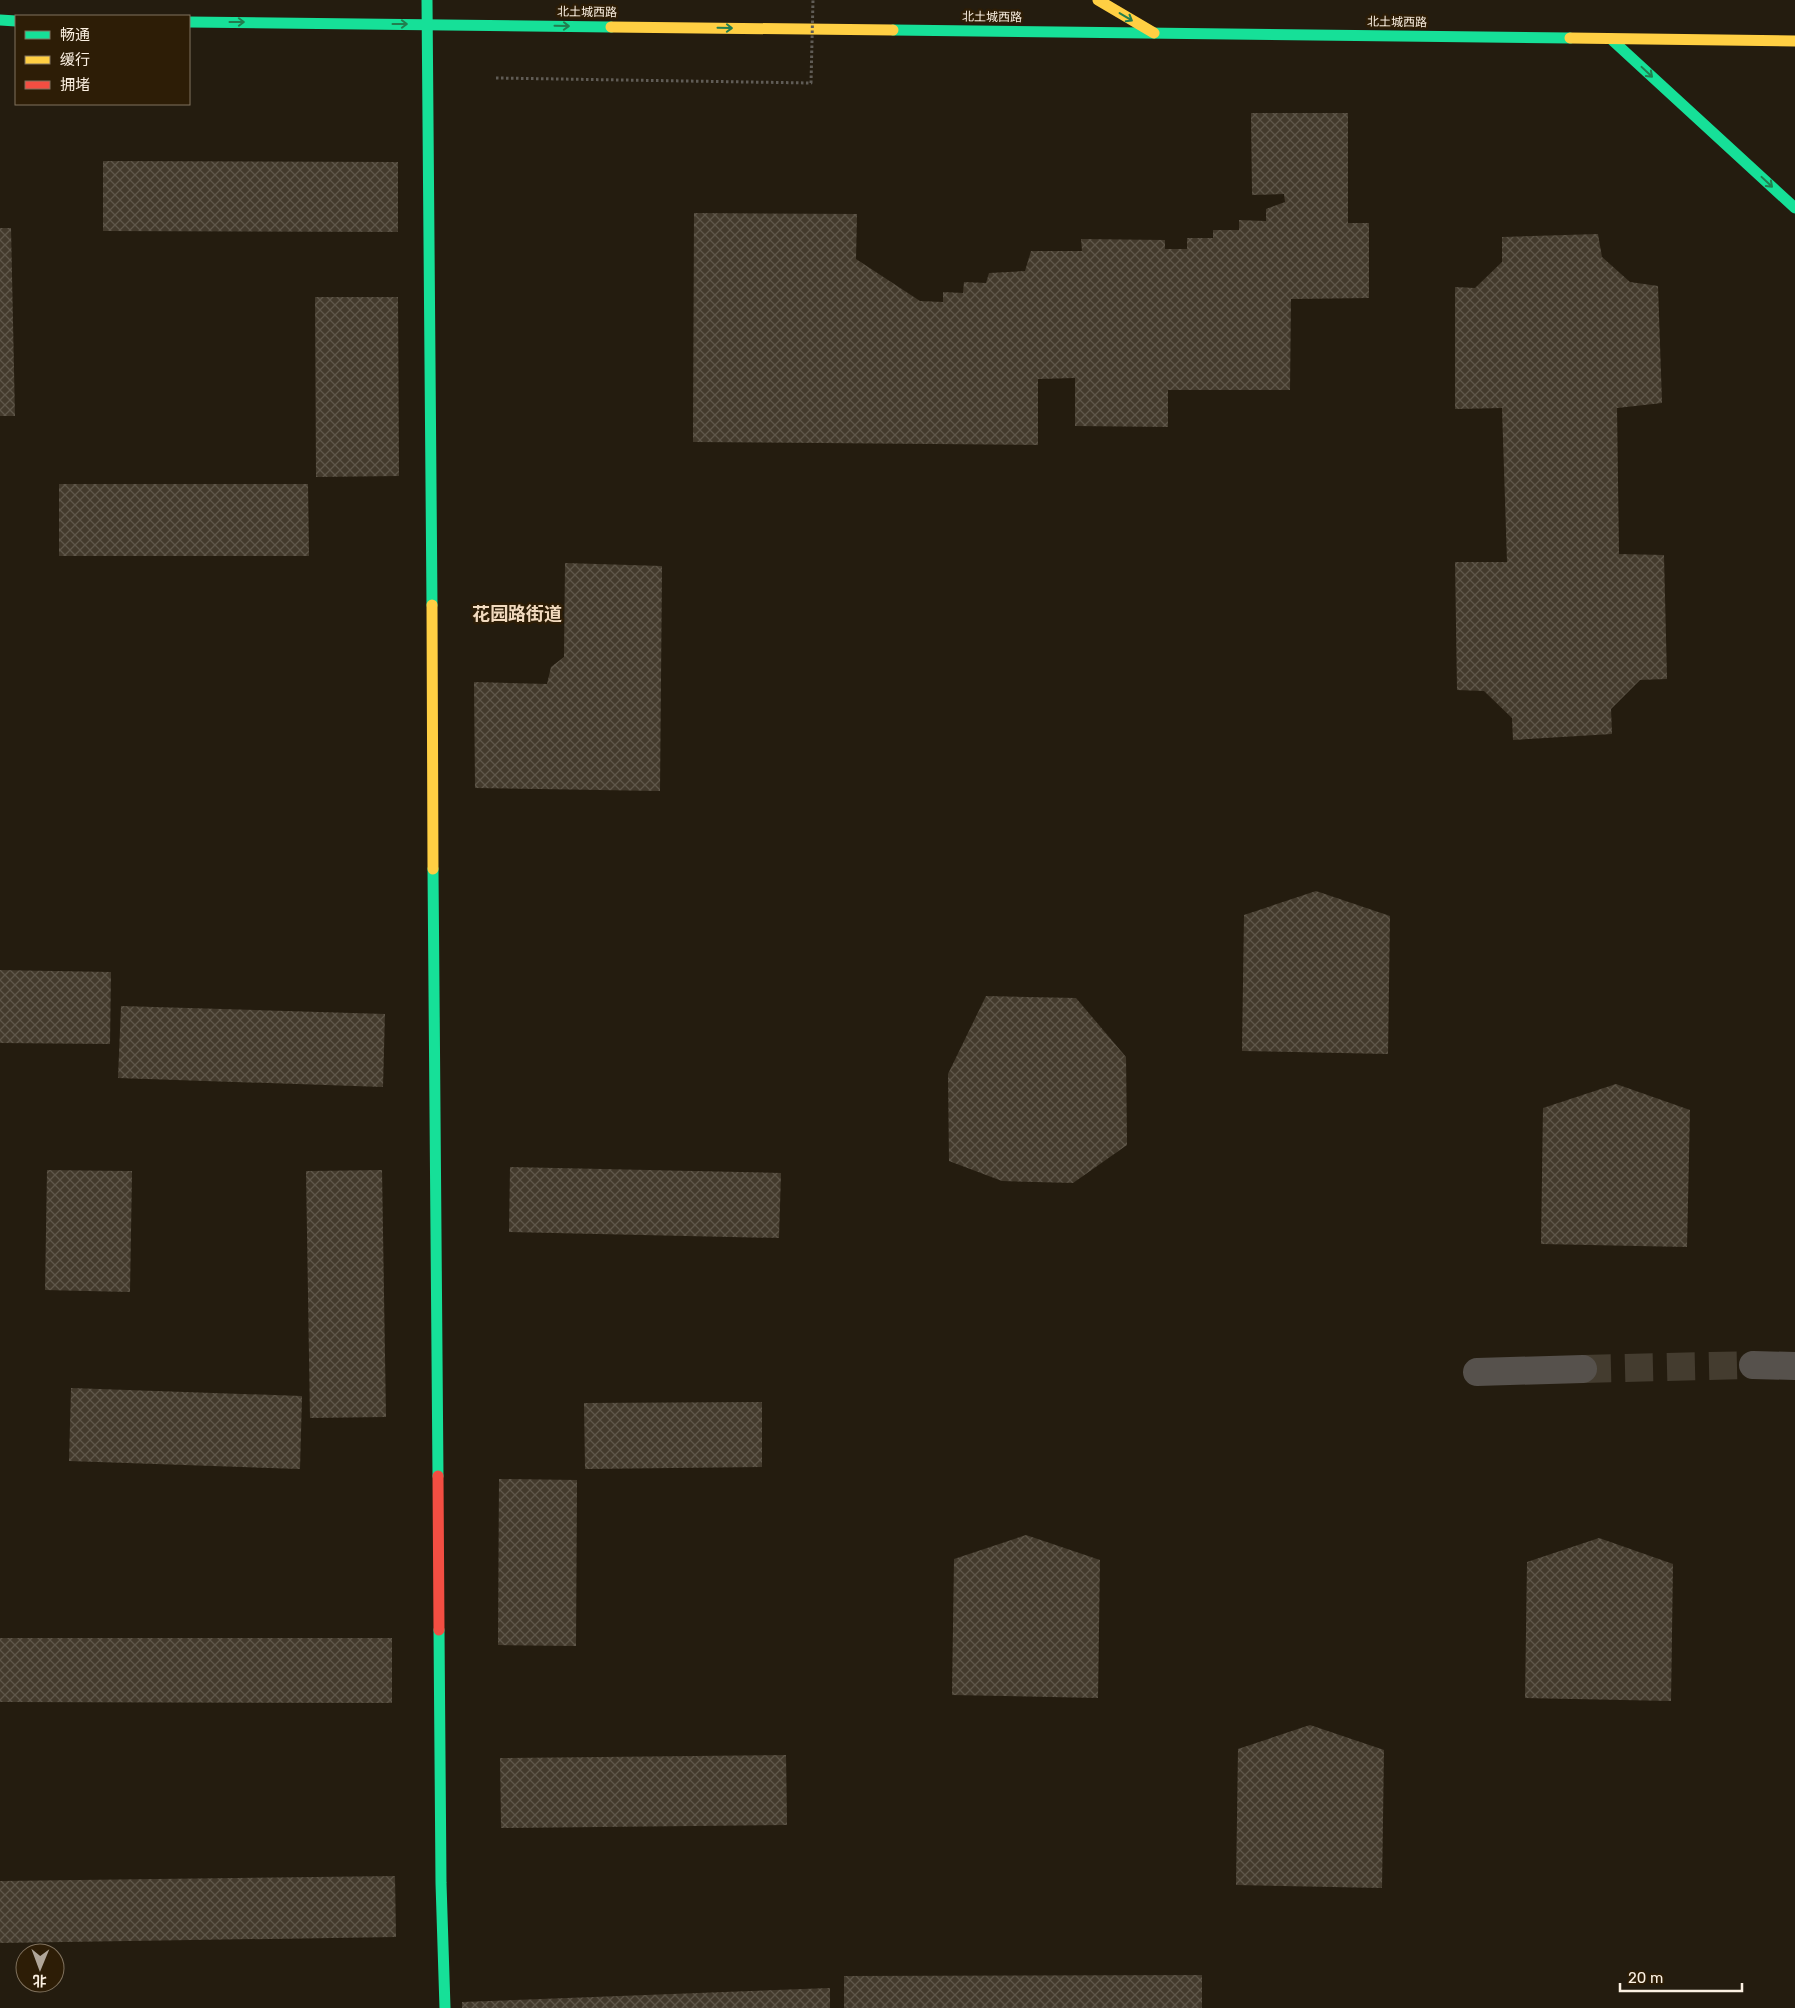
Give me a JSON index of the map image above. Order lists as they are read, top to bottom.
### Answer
{
  "streets": {
    "street": ["北土城西路"]
  },
  "one_way": ["北土城西路"],
  "districts": ["花园路街道"],
  "legend": ["畅通", "缓行", "拥堵"],
  "scale_bar": "20 m",
  "north": "bottom"
}
